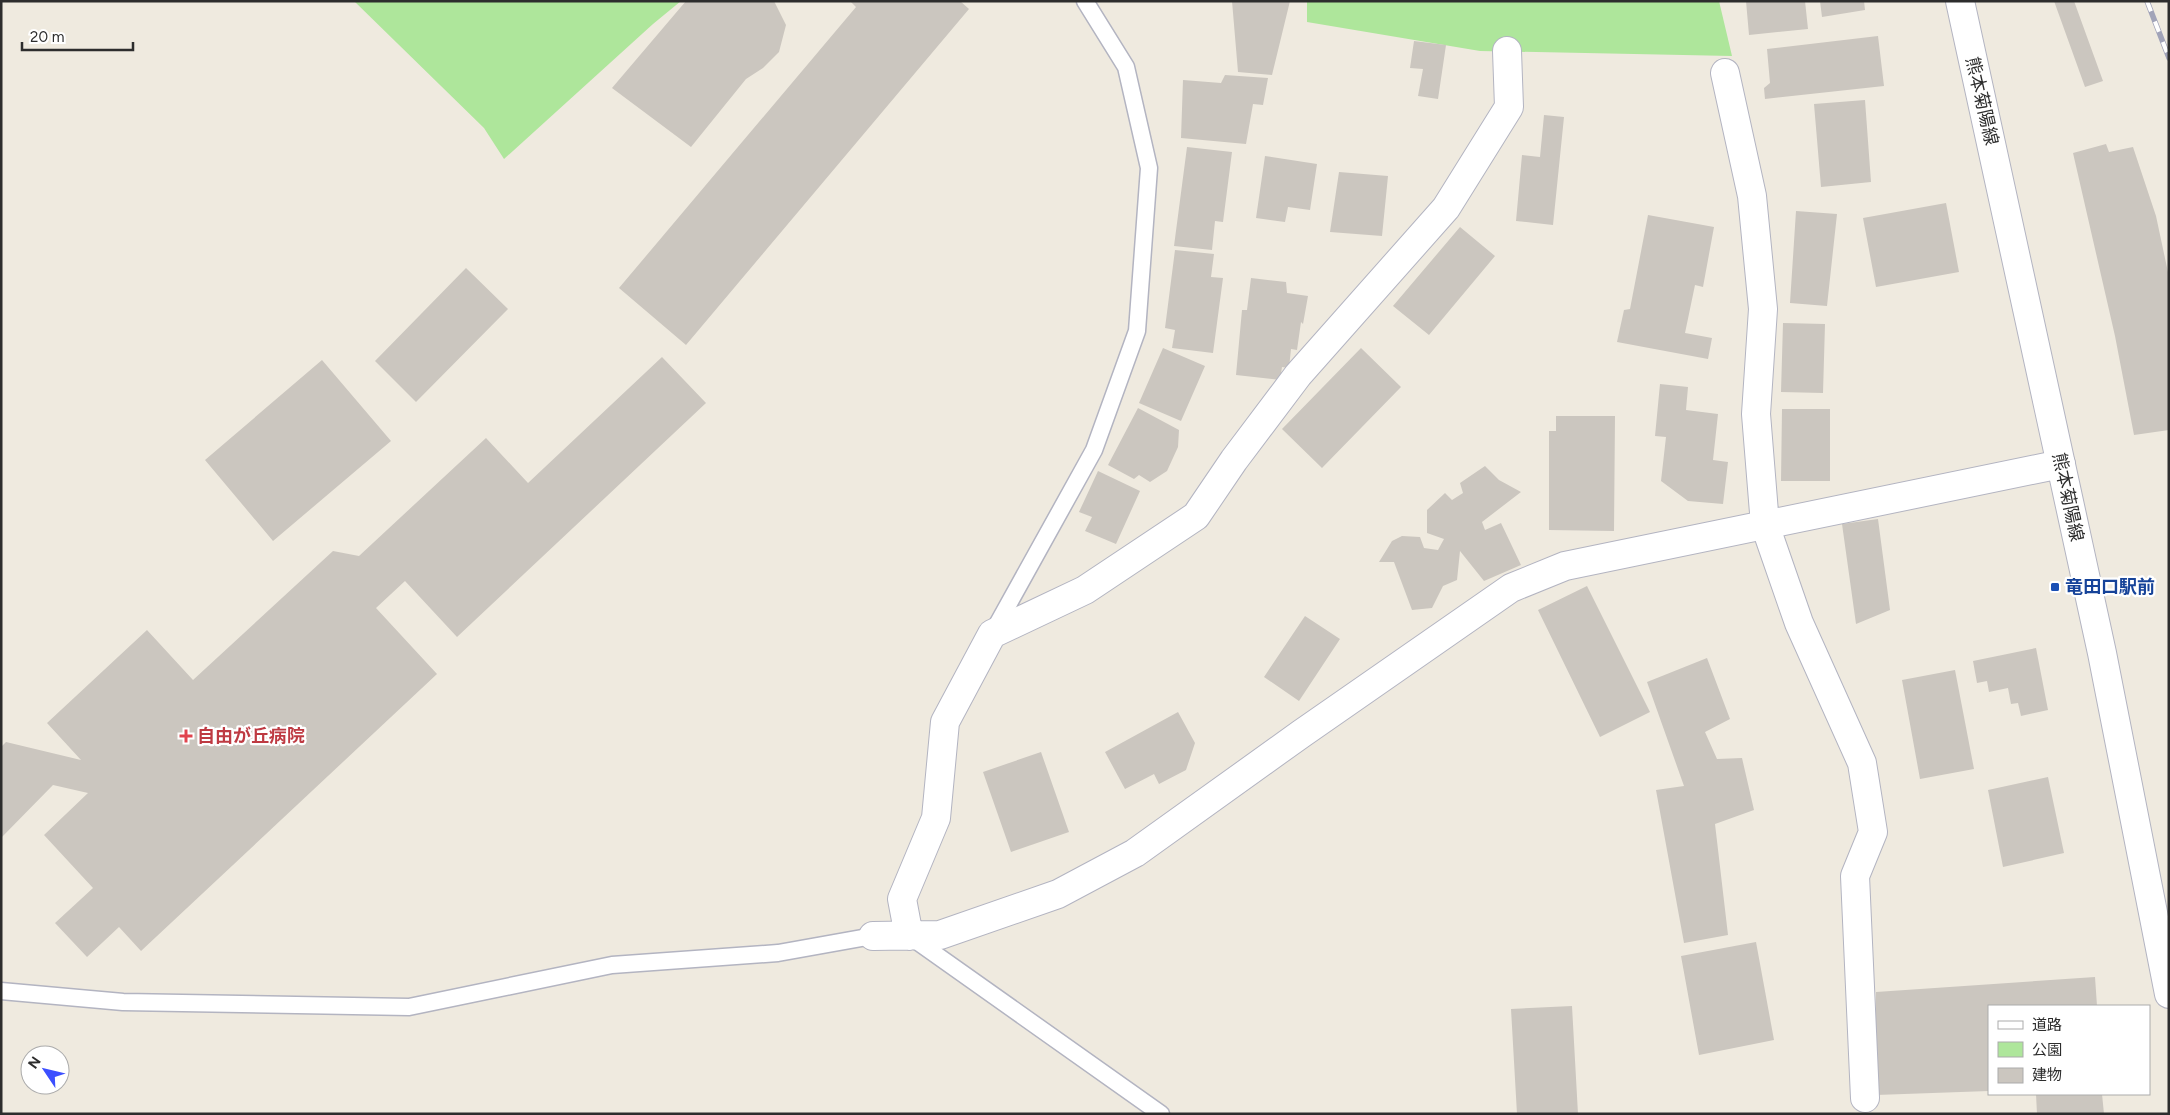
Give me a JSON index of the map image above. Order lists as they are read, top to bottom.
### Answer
{
  "streets": {
    "street": ["熊本菊陽線"]
  },
  "places": {
    "transit": ["竜田口駅前"],
    "health": ["自由が丘病院"]
  },
  "legend": ["道路", "公園", "建物"],
  "scale_bar": "20 m",
  "north": "top left"
}
